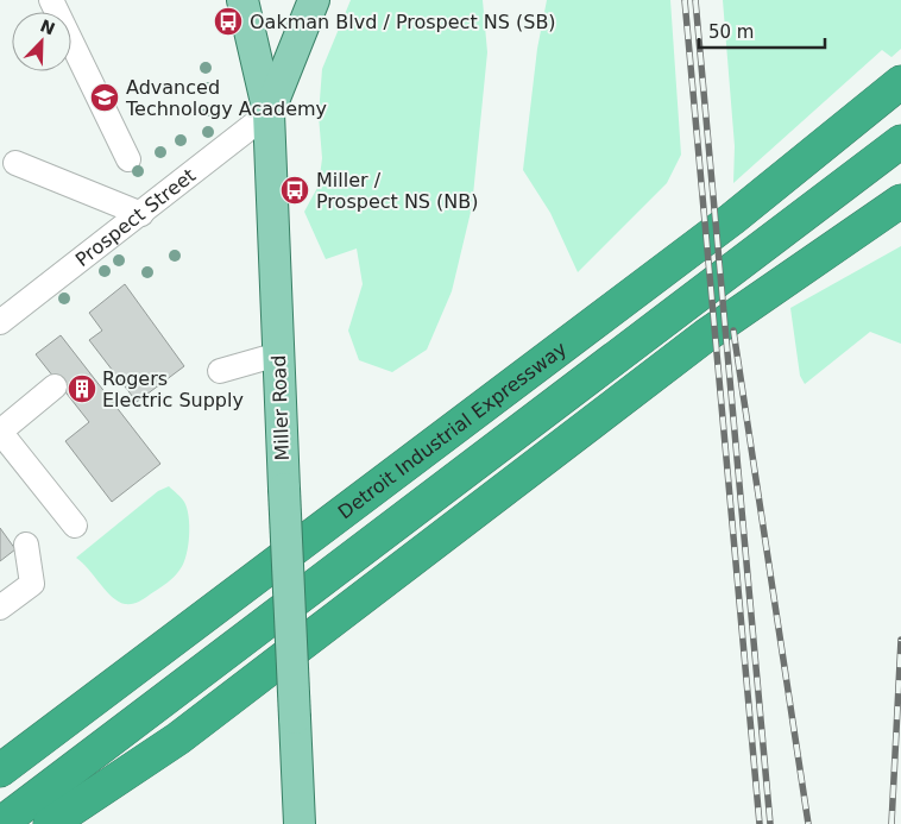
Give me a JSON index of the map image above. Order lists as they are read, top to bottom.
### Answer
{
  "streets": {
    "highway": ["Detroit Industrial Expressway"],
    "main road": ["Miller Road"],
    "street": ["Prospect Street"]
  },
  "crossings": [
    ["Prospect Street", "Miller Road"]
  ],
  "places": {
    "bus stop": ["Oakman Blvd / Prospect NS (SB)", "Miller / Prospect NS (NB)"],
    "school or university": ["Advanced Technology Academy"],
    "building": ["Rogers Electric Supply"]
  },
  "scale_bar": "50 m",
  "north": "top right"
}
